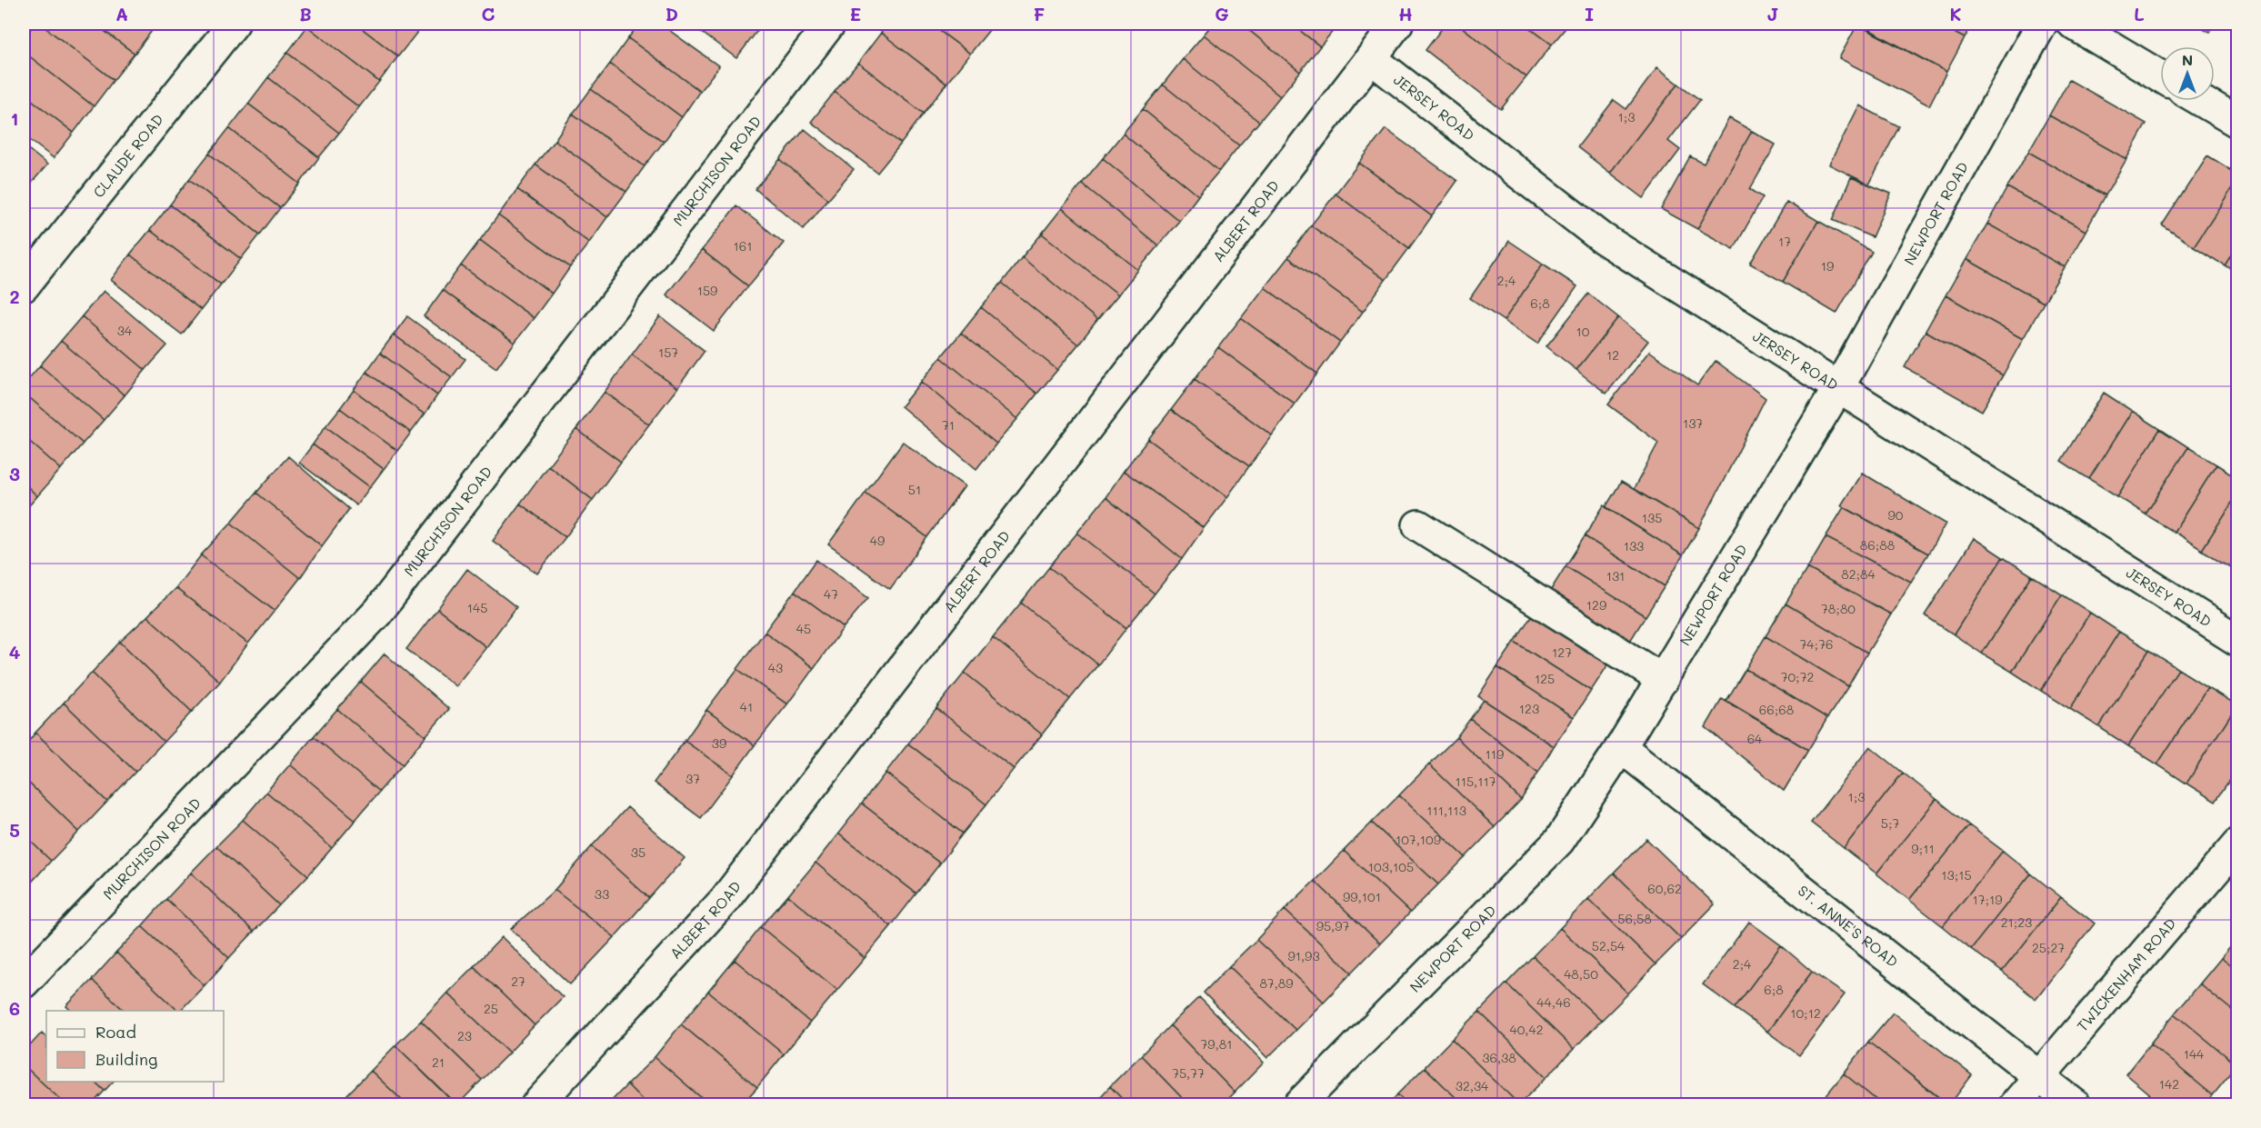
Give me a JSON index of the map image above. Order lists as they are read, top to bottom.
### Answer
{
  "streets": {
    "street": [
      "JERSEY ROAD",
      "CLAUDE ROAD",
      "MURCHISON ROAD",
      "NEWPORT ROAD",
      "ALBERT ROAD",
      "ST. ANNE'S ROAD",
      "TWICKENHAM ROAD"
    ]
  },
  "crossings": [
    ["JERSEY ROAD", "NEWPORT ROAD"],
    ["JERSEY ROAD", "ALBERT ROAD"],
    ["NEWPORT ROAD", "ST. ANNE'S ROAD"],
    ["ST. ANNE'S ROAD", "TWICKENHAM ROAD"]
  ],
  "house_numbers": [
    "1;3",
    "17",
    "161",
    "19",
    "2;4",
    "159",
    "6;8",
    "34",
    "10",
    "157",
    "12",
    "137",
    "71",
    "51",
    "90",
    "135",
    "49",
    "86;88",
    "133",
    "82;84",
    "131",
    "47",
    "129",
    "145",
    "78;80",
    "45",
    "74;76",
    "127",
    "43",
    "70;72",
    "125",
    "41",
    "123",
    "66;68",
    "64",
    "39",
    "119",
    "37",
    "115,117",
    "1;3",
    "111,113",
    "5;7",
    "107,109",
    "9;11",
    "35",
    "103,105",
    "13;15",
    "60,62",
    "33",
    "99,101",
    "17;19",
    "56,58",
    "21;23",
    "95,97",
    "52,54",
    "25;27",
    "91,93",
    "2;4",
    "48,50",
    "27",
    "87,89",
    "6;8",
    "44,46",
    "25",
    "10;12",
    "40,42",
    "23",
    "79,81",
    "144",
    "36,38",
    "21",
    "75,77",
    "142",
    "32,34"
  ],
  "legend": ["Road", "Building"],
  "north": "top",
  "grid": {
    "columns": [
      "A",
      "B",
      "C",
      "D",
      "E",
      "F",
      "G",
      "H",
      "I",
      "J",
      "K",
      "L"
    ],
    "rows": [
      "1",
      "2",
      "3",
      "4",
      "5",
      "6"
    ]
  }
}
